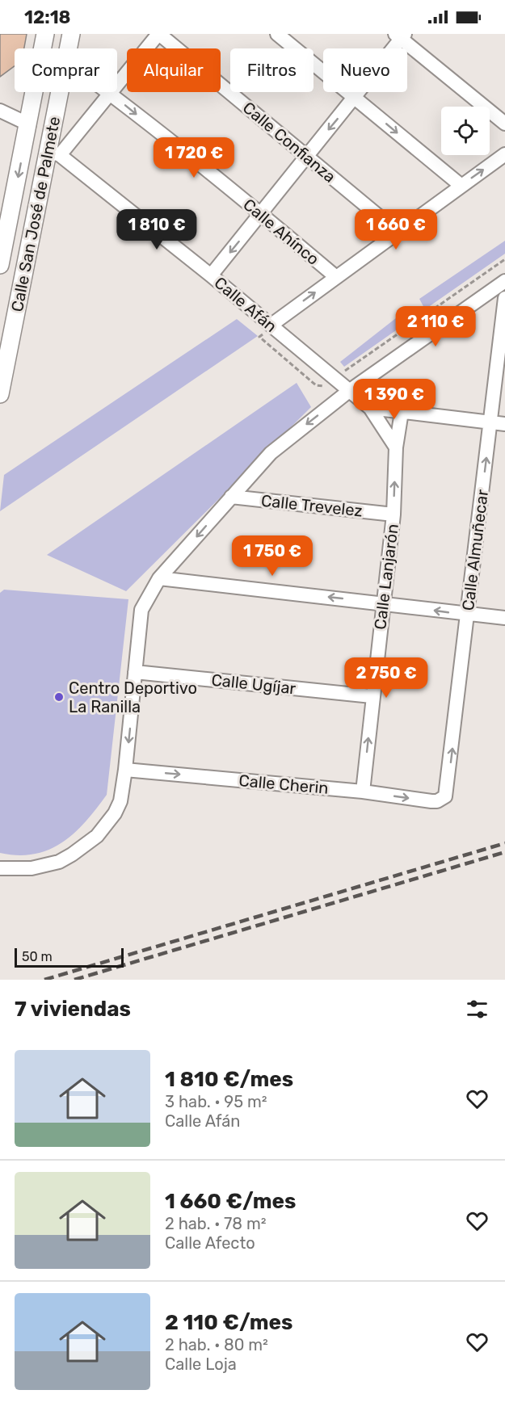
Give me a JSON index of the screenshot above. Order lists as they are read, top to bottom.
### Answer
{
  "streets": {
    "street": [
      "Calle Confianza",
      "Calle San José de Palmete",
      "Calle Ahínco",
      "Calle Afán",
      "Calle Trevelez",
      "Calle Almuñecar",
      "Calle Lanjarón",
      "Calle Ugíjar",
      "Calle Cherin"
    ]
  },
  "crossings": [
    ["Calle San José de Palmete", "Calle Afán"],
    ["Calle Trevelez", "Calle Lanjarón"],
    ["Calle Almuñecar", "Calle Cherin"],
    ["Calle Lanjarón", "Calle Ugíjar"],
    ["Calle Lanjarón", "Calle Cherin"]
  ],
  "one_way": [
    "Calle Ahínco",
    "Calle Almuñecar",
    "Calle Lanjarón",
    "Calle Cherin"
  ],
  "places": ["Centro Deportivo La Ranilla"],
  "scale_bar": "50 m",
  "page": {
    "status": "12:18",
    "chip": [
      "Comprar",
      "Alquilar",
      "Filtros",
      "Nuevo"
    ],
    "price": [
      "1 720 €",
      "1 810 €",
      "1 660 €",
      "2 110 €",
      "1 390 €",
      "1 750 €",
      "2 750 €"
    ],
    "scale": "50 m",
    "heading": "7 viviendas",
    "list": [
      {
        "name": "1 810 €/mes",
        "note": "3 hab. · 95 m² · Calle Afán"
      },
      {
        "name": "1 660 €/mes",
        "note": "2 hab. · 78 m² · Calle Afecto"
      },
      {
        "name": "2 110 €/mes",
        "note": "2 hab. · 80 m² · Calle Loja"
      }
    ]
  }
}
